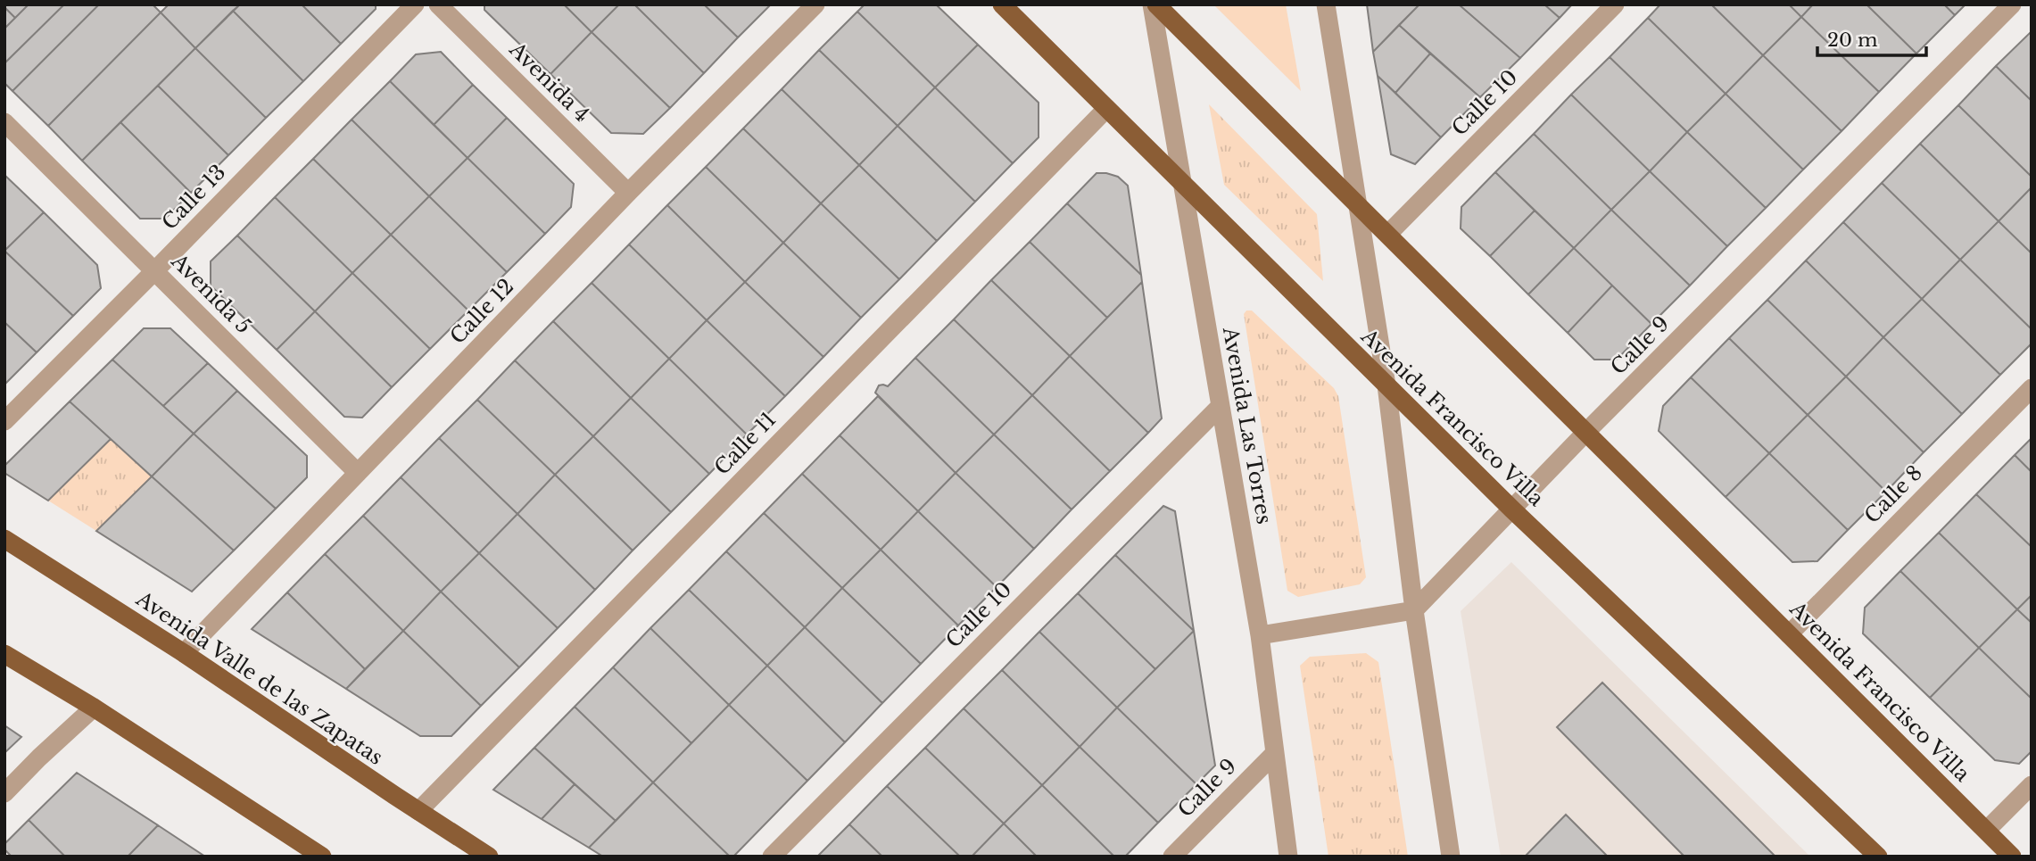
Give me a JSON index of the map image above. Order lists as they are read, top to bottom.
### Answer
{
  "streets": {
    "main road": ["Avenida Francisco Villa", "Avenida Valle de las Zapatas"],
    "street": [
      "Avenida 4",
      "Calle 10",
      "Calle 13",
      "Avenida 5",
      "Calle 12",
      "Calle 9",
      "Avenida Las Torres",
      "Calle 11",
      "Calle 8"
    ]
  },
  "crossings": [
    ["Avenida 4", "Calle 12"],
    ["Calle 10", "Avenida Francisco Villa"],
    ["Calle 10", "Avenida Las Torres"],
    ["Calle 13", "Avenida 5"],
    ["Avenida 5", "Calle 12"],
    ["Calle 12", "Avenida Valle de las Zapatas"],
    ["Calle 9", "Avenida Francisco Villa"],
    ["Calle 9", "Avenida Las Torres"],
    ["Avenida Francisco Villa", "Avenida Las Torres"],
    ["Avenida Francisco Villa", "Calle 11"],
    ["Avenida Francisco Villa", "Calle 8"],
    ["Calle 11", "Avenida Valle de las Zapatas"]
  ],
  "scale_bar": "20 m"
}
